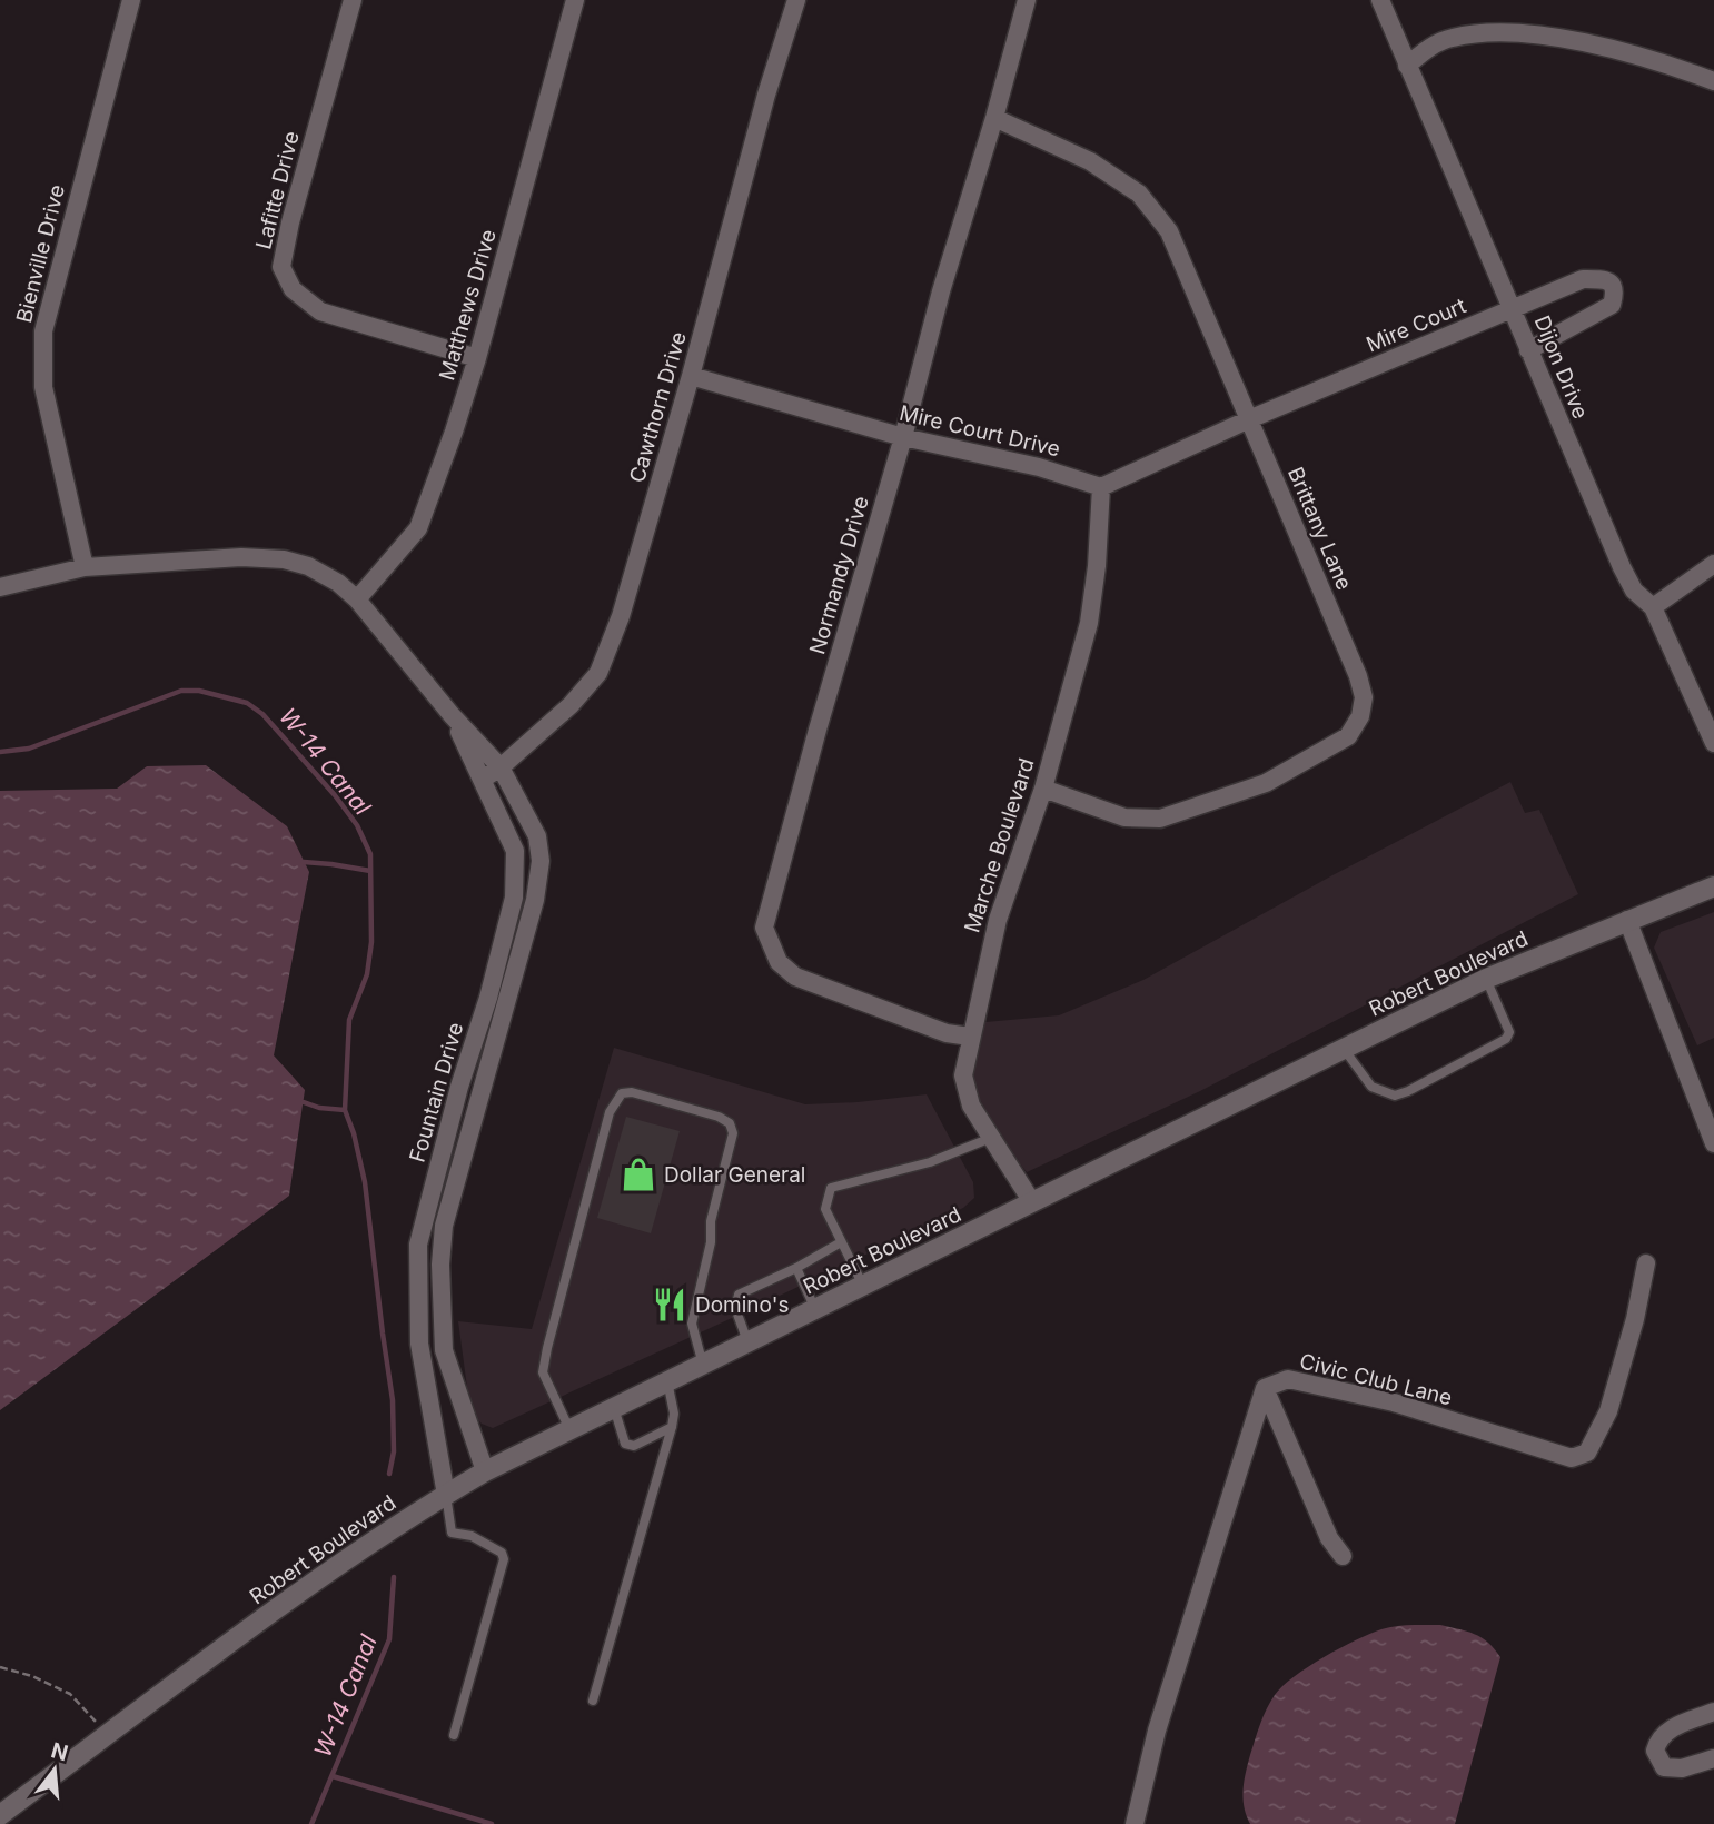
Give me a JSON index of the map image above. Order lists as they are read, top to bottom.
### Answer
{
  "streets": {
    "main road": ["Robert Boulevard"],
    "street": [
      "Lafitte Drive",
      "Bienville Drive",
      "Matthews Drive",
      "Mire Court",
      "Dijon Drive",
      "Cawthorn Drive",
      "Mire Court Drive",
      "Brittany Lane",
      "Normandy Drive",
      "Marche Boulevard",
      "Fountain Drive",
      "Civic Club Lane"
    ]
  },
  "crossings": [
    ["Lafitte Drive", "Matthews Drive"],
    ["Bienville Drive", "Fountain Drive"],
    ["Matthews Drive", "Fountain Drive"],
    ["Mire Court", "Dijon Drive"],
    ["Mire Court", "Brittany Lane"],
    ["Cawthorn Drive", "Mire Court Drive"],
    ["Cawthorn Drive", "Fountain Drive"],
    ["Mire Court Drive", "Normandy Drive"],
    ["Mire Court Drive", "Marche Boulevard"],
    ["Brittany Lane", "Normandy Drive"],
    ["Brittany Lane", "Marche Boulevard"],
    ["Normandy Drive", "Marche Boulevard"],
    ["Marche Boulevard", "Robert Boulevard"],
    ["Robert Boulevard", "Fountain Drive"]
  ],
  "water": ["W-14 Canal"],
  "places": {
    "shop": ["Dollar General"],
    "restaurant": ["Domino's"]
  },
  "north": "top"
}
